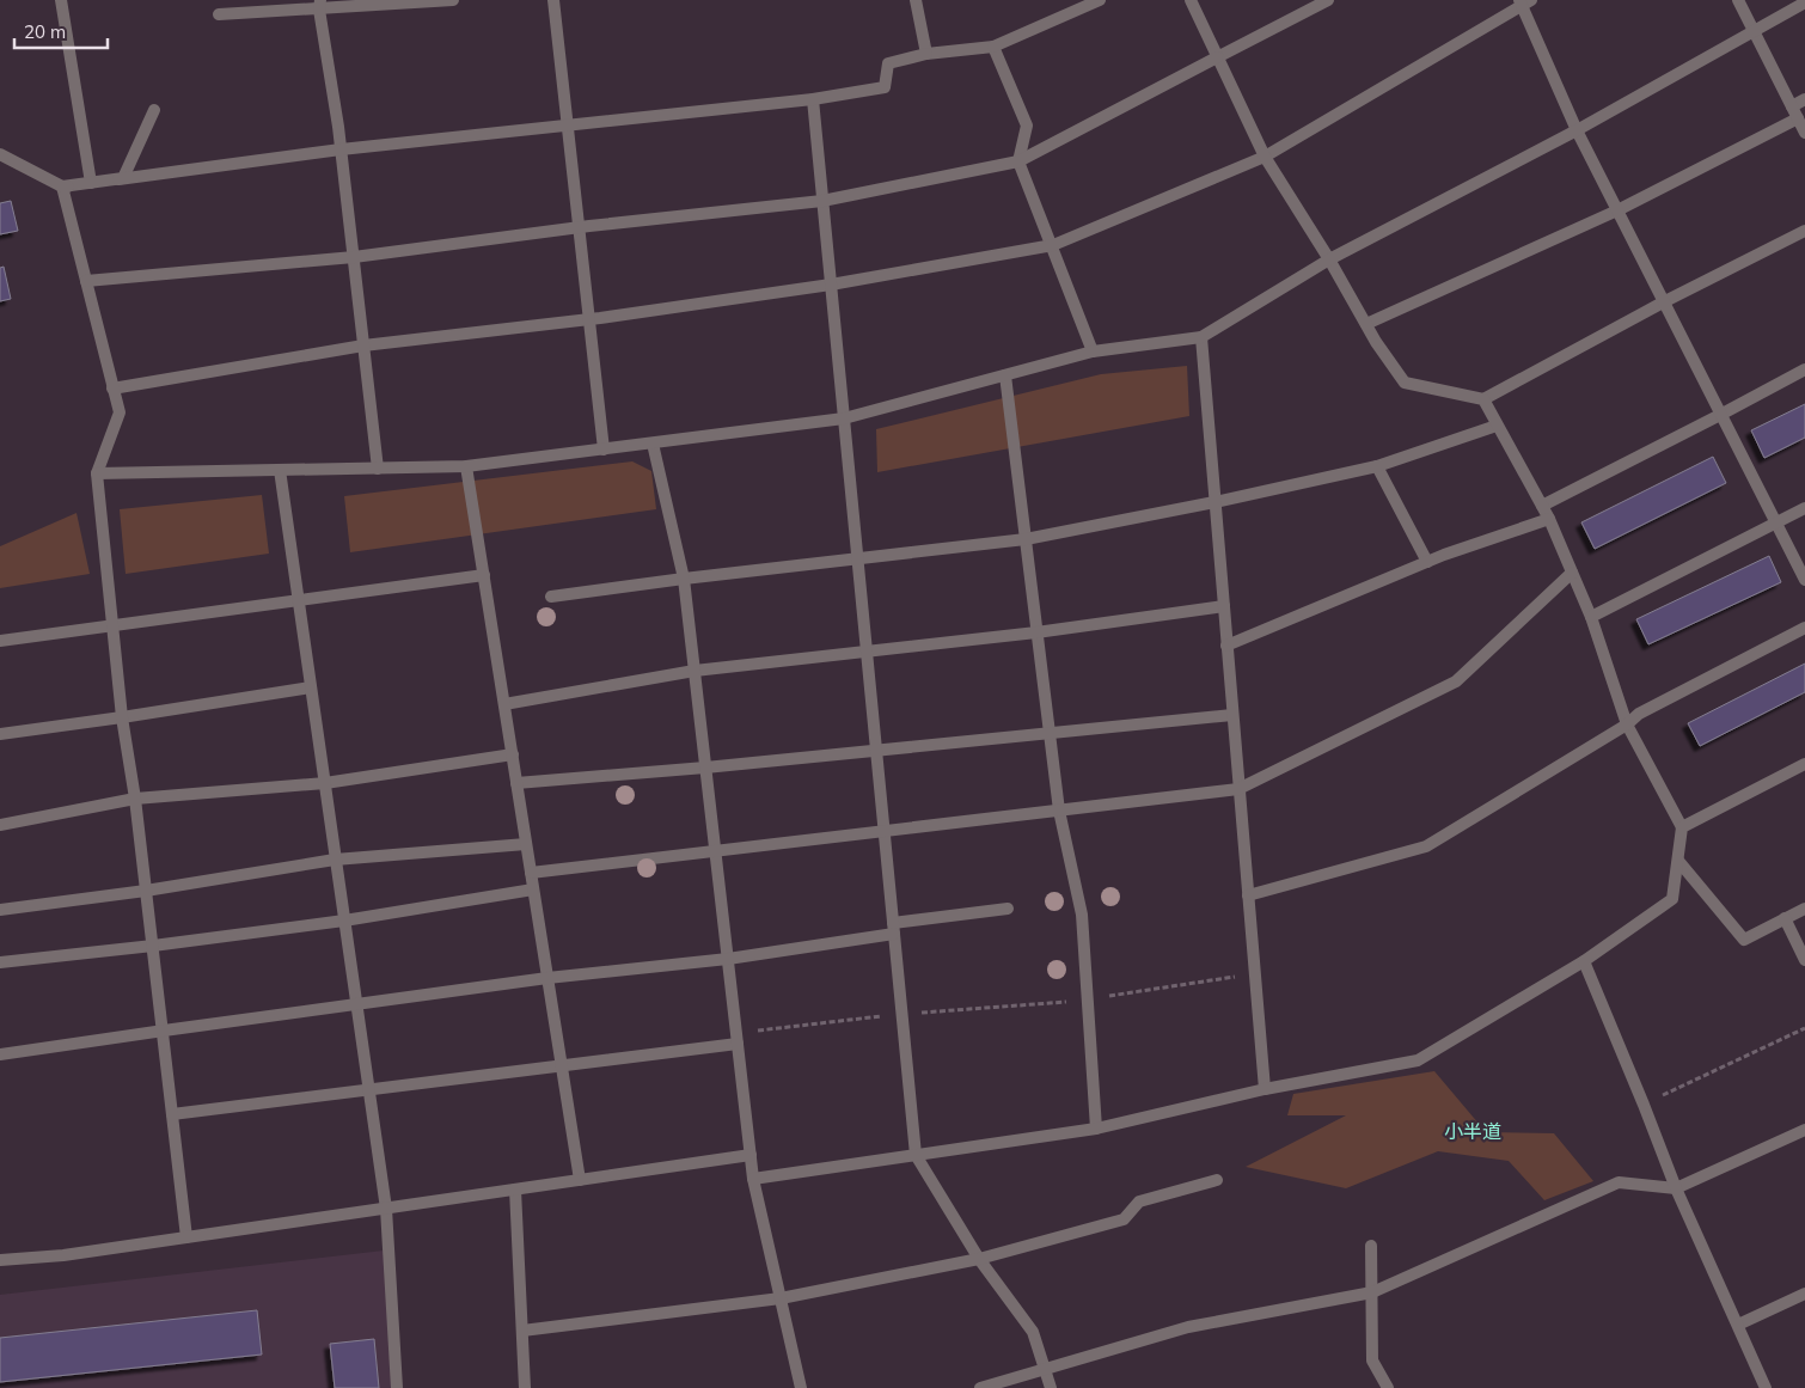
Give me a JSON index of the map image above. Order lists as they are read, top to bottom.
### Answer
{
  "districts": ["小半道"],
  "scale_bar": "20 m"
}
